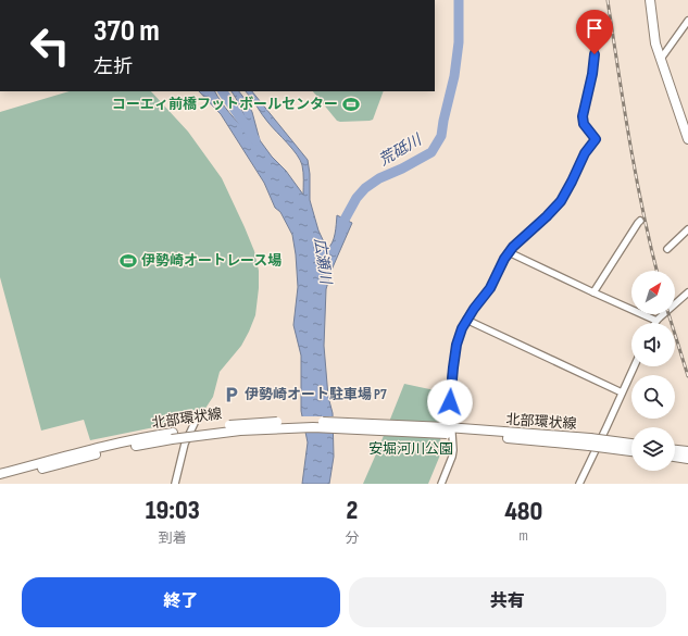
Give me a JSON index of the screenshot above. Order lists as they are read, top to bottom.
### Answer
{
  "streets": {
    "street": ["北部環状線"]
  },
  "water": ["荒砥川", "広瀬川"],
  "parks": ["安堀河川公園"],
  "places": {
    "sports": ["コーエィ前橋フットボールセンター", "伊勢崎オートレース場"],
    "parking": ["伊勢崎オート駐車場 P7"]
  },
  "north": "top right",
  "page": {
    "turn": ["370 m", "左折"],
    "eta": [
      "19:03",
      "到着",
      "2",
      "分",
      "480",
      "m"
    ],
    "buttons": ["終了", "共有"]
  }
}
